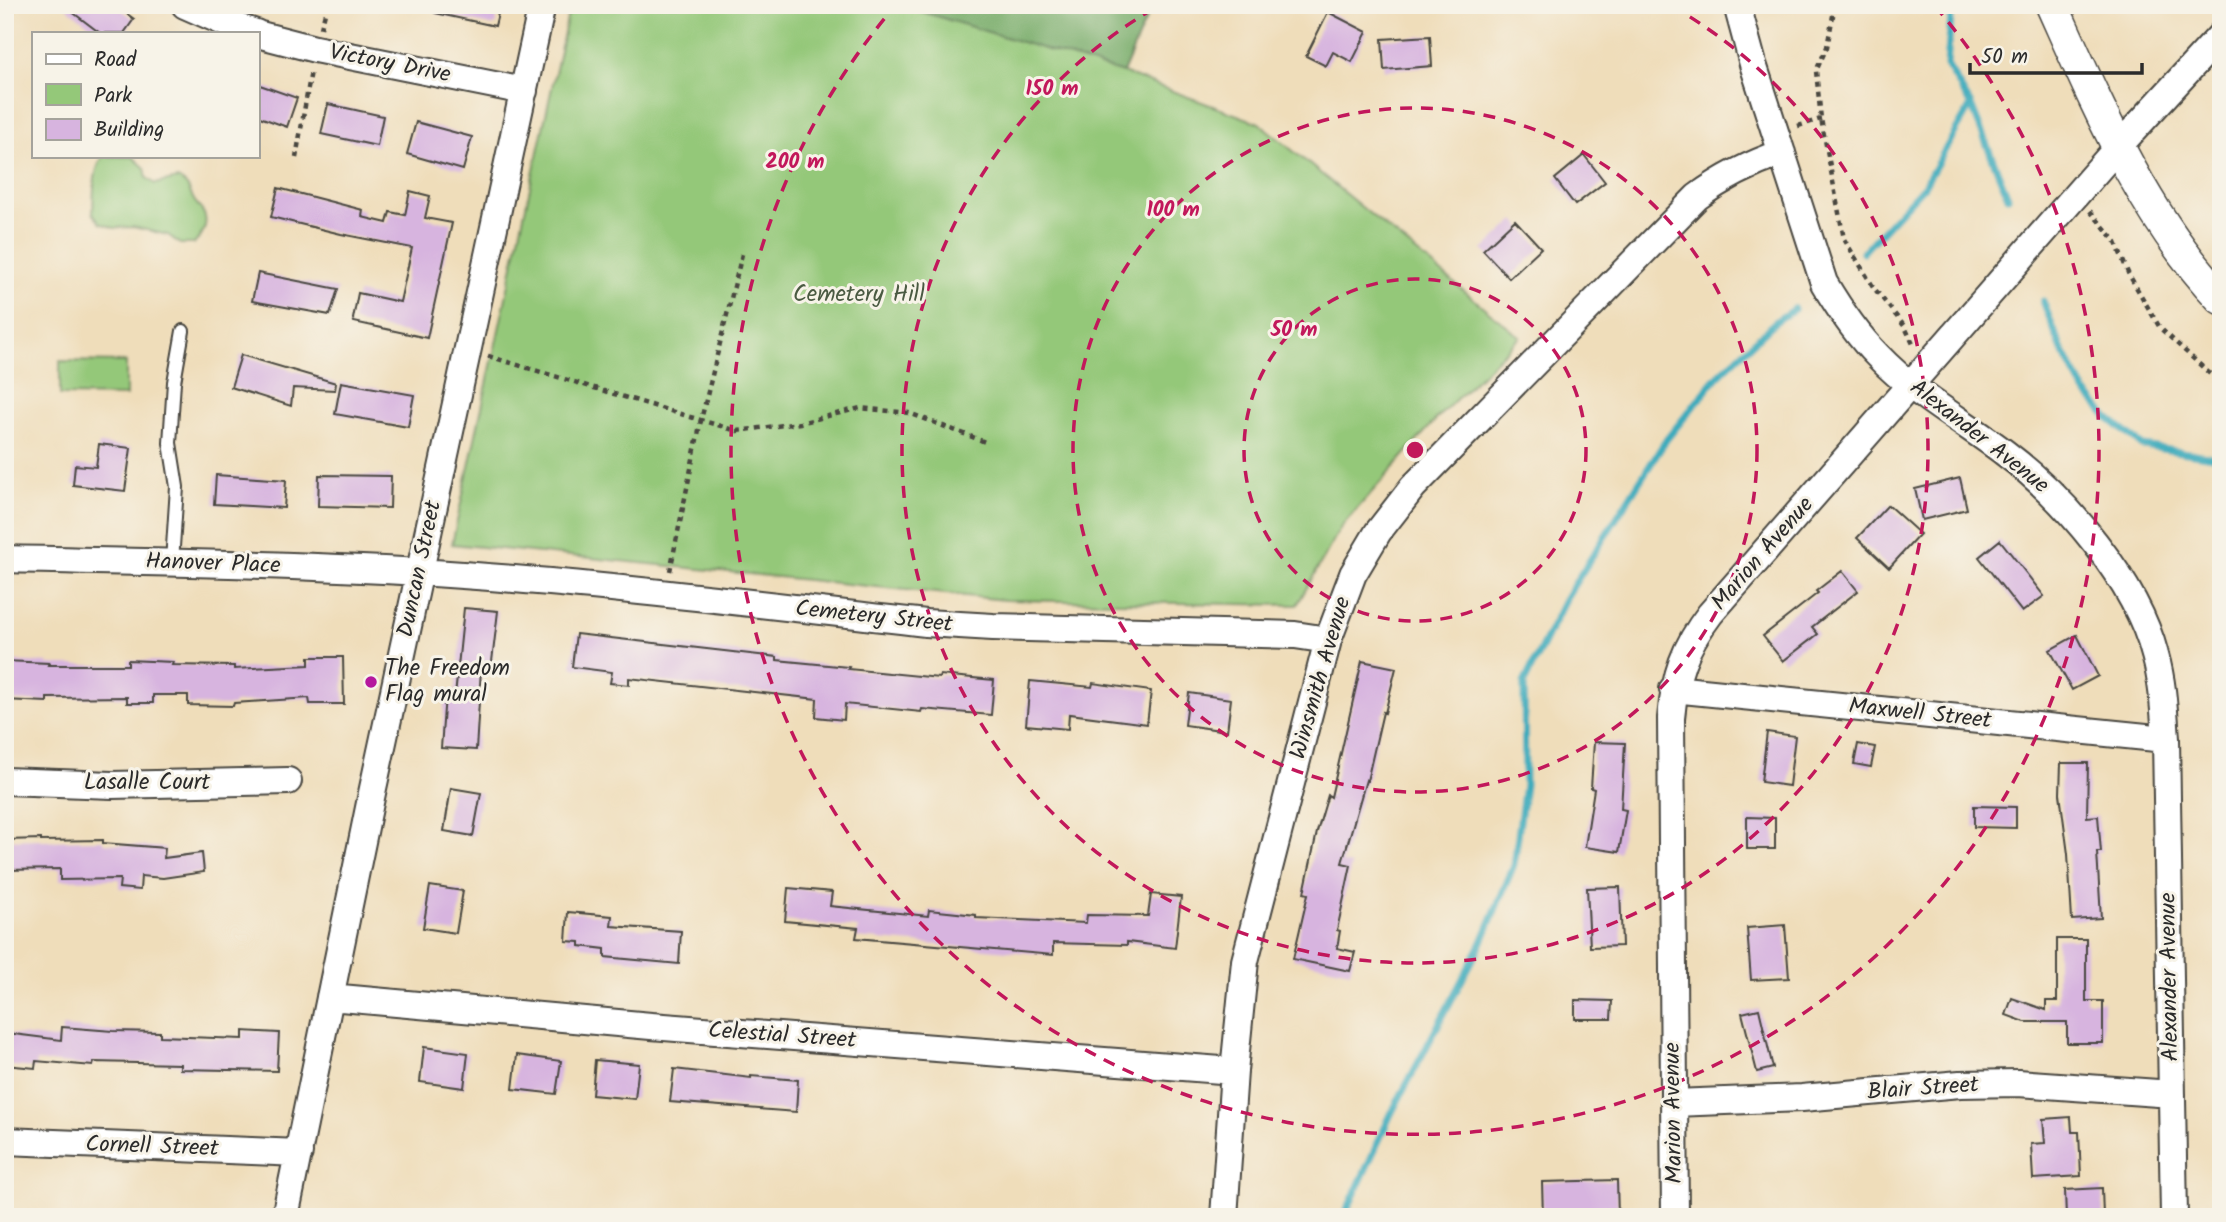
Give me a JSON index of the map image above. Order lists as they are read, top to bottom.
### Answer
{
  "streets": {
    "street": [
      "Victory Drive",
      "Alexander Avenue",
      "Marion Avenue",
      "Hanover Place",
      "Duncan Street",
      "Cemetery Street",
      "Winsmith Avenue",
      "Maxwell Street",
      "Lasalle Court",
      "Celestial Street",
      "Blair Street",
      "Cornell Street"
    ]
  },
  "crossings": [
    ["Victory Drive", "Duncan Street"],
    ["Alexander Avenue", "Marion Avenue"],
    ["Alexander Avenue", "Winsmith Avenue"],
    ["Alexander Avenue", "Maxwell Street"],
    ["Alexander Avenue", "Blair Street"],
    ["Marion Avenue", "Maxwell Street"],
    ["Marion Avenue", "Blair Street"],
    ["Hanover Place", "Duncan Street"],
    ["Hanover Place", "Cemetery Street"],
    ["Duncan Street", "Cemetery Street"],
    ["Duncan Street", "Celestial Street"],
    ["Duncan Street", "Cornell Street"],
    ["Cemetery Street", "Winsmith Avenue"],
    ["Winsmith Avenue", "Celestial Street"]
  ],
  "parks": ["Cemetery Hill"],
  "places": ["The Freedom Flag mural"],
  "legend": ["Road", "Park", "Building"],
  "scale_bar": "50 m",
  "rings": [
    "150 m",
    "200 m",
    "100 m",
    "50 m"
  ]
}
